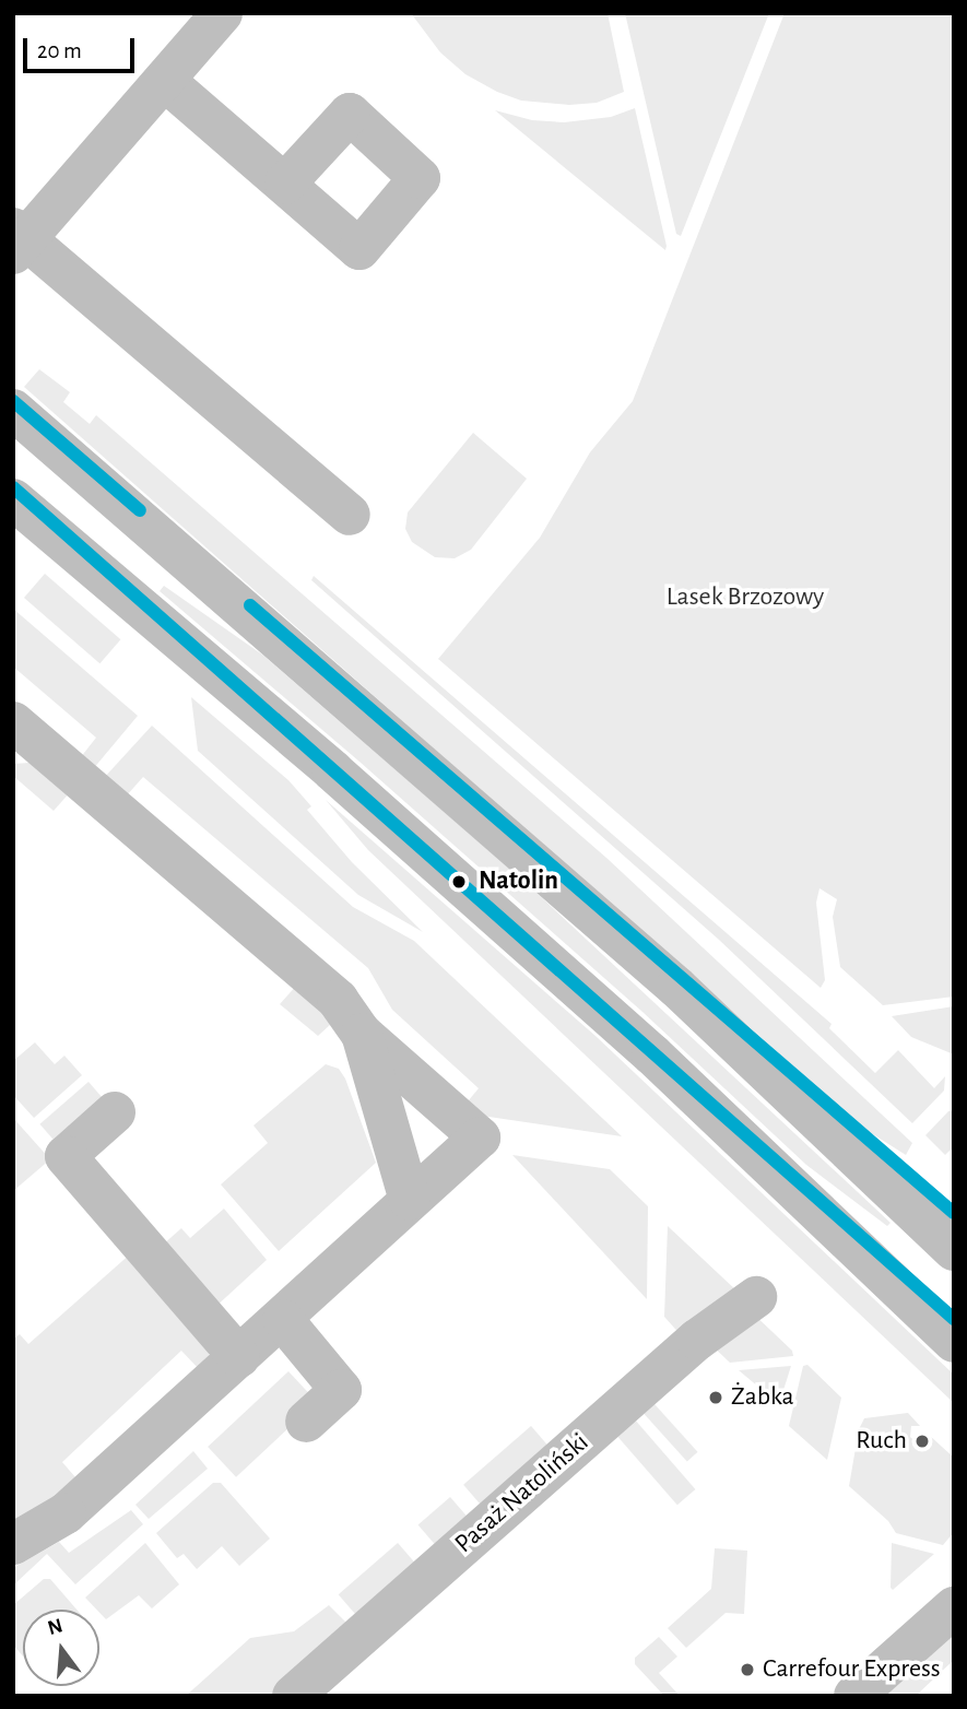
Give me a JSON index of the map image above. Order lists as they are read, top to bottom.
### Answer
{
  "streets": {
    "street": ["Pasaż Natoliński"]
  },
  "parks": ["Lasek Brzozowy"],
  "places": [
    "Natolin",
    "Żabka",
    "Ruch",
    "Carrefour Express"
  ],
  "scale_bar": "20 m",
  "north": "top"
}
